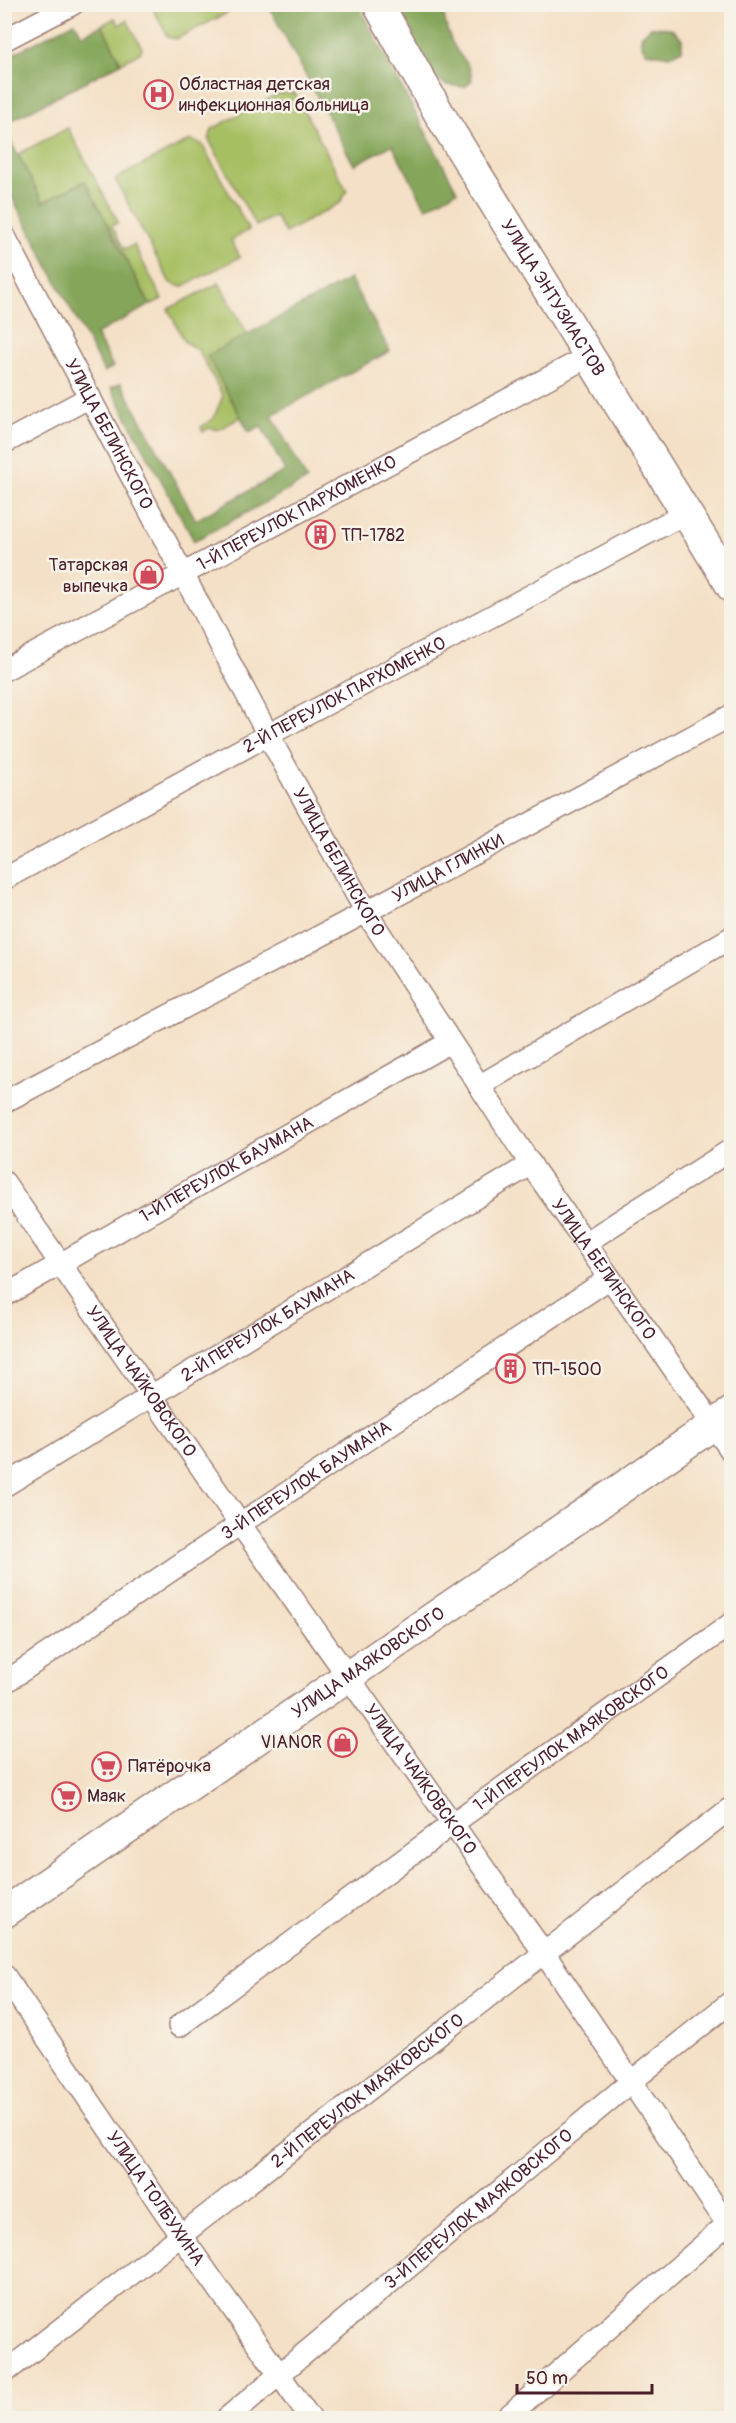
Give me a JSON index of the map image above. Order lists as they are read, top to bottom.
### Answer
{
  "streets": {
    "street": [
      "УЛИЦА ЭНТУЗИАСТОВ",
      "УЛИЦА БЕЛИНСКОГО",
      "1-Й ПЕРЕУЛОК ПАРХОМЕНКО",
      "2-Й ПЕРЕУЛОК ПАРХОМЕНКО",
      "УЛИЦА ГЛИНКИ",
      "1-Й ПЕРЕУЛОК БАУМАНА",
      "2-Й ПЕРЕУЛОК БАУМАНА",
      "УЛИЦА ЧАЙКОВСКОГО",
      "3-Й ПЕРЕУЛОК БАУМАНА",
      "УЛИЦА МАЯКОВСКОГО",
      "1-Й ПЕРЕУЛОК МАЯКОВСКОГО",
      "2-Й ПЕРЕУЛОК МАЯКОВСКОГО",
      "УЛИЦА ТОЛБУХИНА",
      "3-Й ПЕРЕУЛОК МАЯКОВСКОГО"
    ]
  },
  "crossings": [
    ["УЛИЦА ЭНТУЗИАСТОВ", "1-Й ПЕРЕУЛОК ПАРХОМЕНКО"],
    ["УЛИЦА ЭНТУЗИАСТОВ", "2-Й ПЕРЕУЛОК ПАРХОМЕНКО"],
    ["УЛИЦА БЕЛИНСКОГО", "1-Й ПЕРЕУЛОК ПАРХОМЕНКО"],
    ["УЛИЦА БЕЛИНСКОГО", "2-Й ПЕРЕУЛОК ПАРХОМЕНКО"],
    ["УЛИЦА БЕЛИНСКОГО", "УЛИЦА ГЛИНКИ"],
    ["УЛИЦА БЕЛИНСКОГО", "1-Й ПЕРЕУЛОК БАУМАНА"],
    ["УЛИЦА БЕЛИНСКОГО", "2-Й ПЕРЕУЛОК БАУМАНА"],
    ["УЛИЦА БЕЛИНСКОГО", "3-Й ПЕРЕУЛОК БАУМАНА"],
    ["УЛИЦА БЕЛИНСКОГО", "УЛИЦА МАЯКОВСКОГО"],
    ["1-Й ПЕРЕУЛОК БАУМАНА", "УЛИЦА ЧАЙКОВСКОГО"],
    ["2-Й ПЕРЕУЛОК БАУМАНА", "УЛИЦА ЧАЙКОВСКОГО"],
    ["УЛИЦА ЧАЙКОВСКОГО", "3-Й ПЕРЕУЛОК БАУМАНА"],
    ["УЛИЦА ЧАЙКОВСКОГО", "УЛИЦА МАЯКОВСКОГО"],
    ["УЛИЦА ЧАЙКОВСКОГО", "1-Й ПЕРЕУЛОК МАЯКОВСКОГО"],
    ["УЛИЦА ЧАЙКОВСКОГО", "2-Й ПЕРЕУЛОК МАЯКОВСКОГО"],
    ["УЛИЦА ЧАЙКОВСКОГО", "3-Й ПЕРЕУЛОК МАЯКОВСКОГО"],
    ["2-Й ПЕРЕУЛОК МАЯКОВСКОГО", "УЛИЦА ТОЛБУХИНА"],
    ["УЛИЦА ТОЛБУХИНА", "3-Й ПЕРЕУЛОК МАЯКОВСКОГО"]
  ],
  "places": {
    "hospital": ["Областная детская инфекционная больница"],
    "building": ["ТП-1782", "ТП-1500"],
    "shop": ["Татарская выпечка", "VIANOR"],
    "supermarket": ["Пятёрочка", "Маяк"]
  },
  "scale_bar": "50 m"
}
